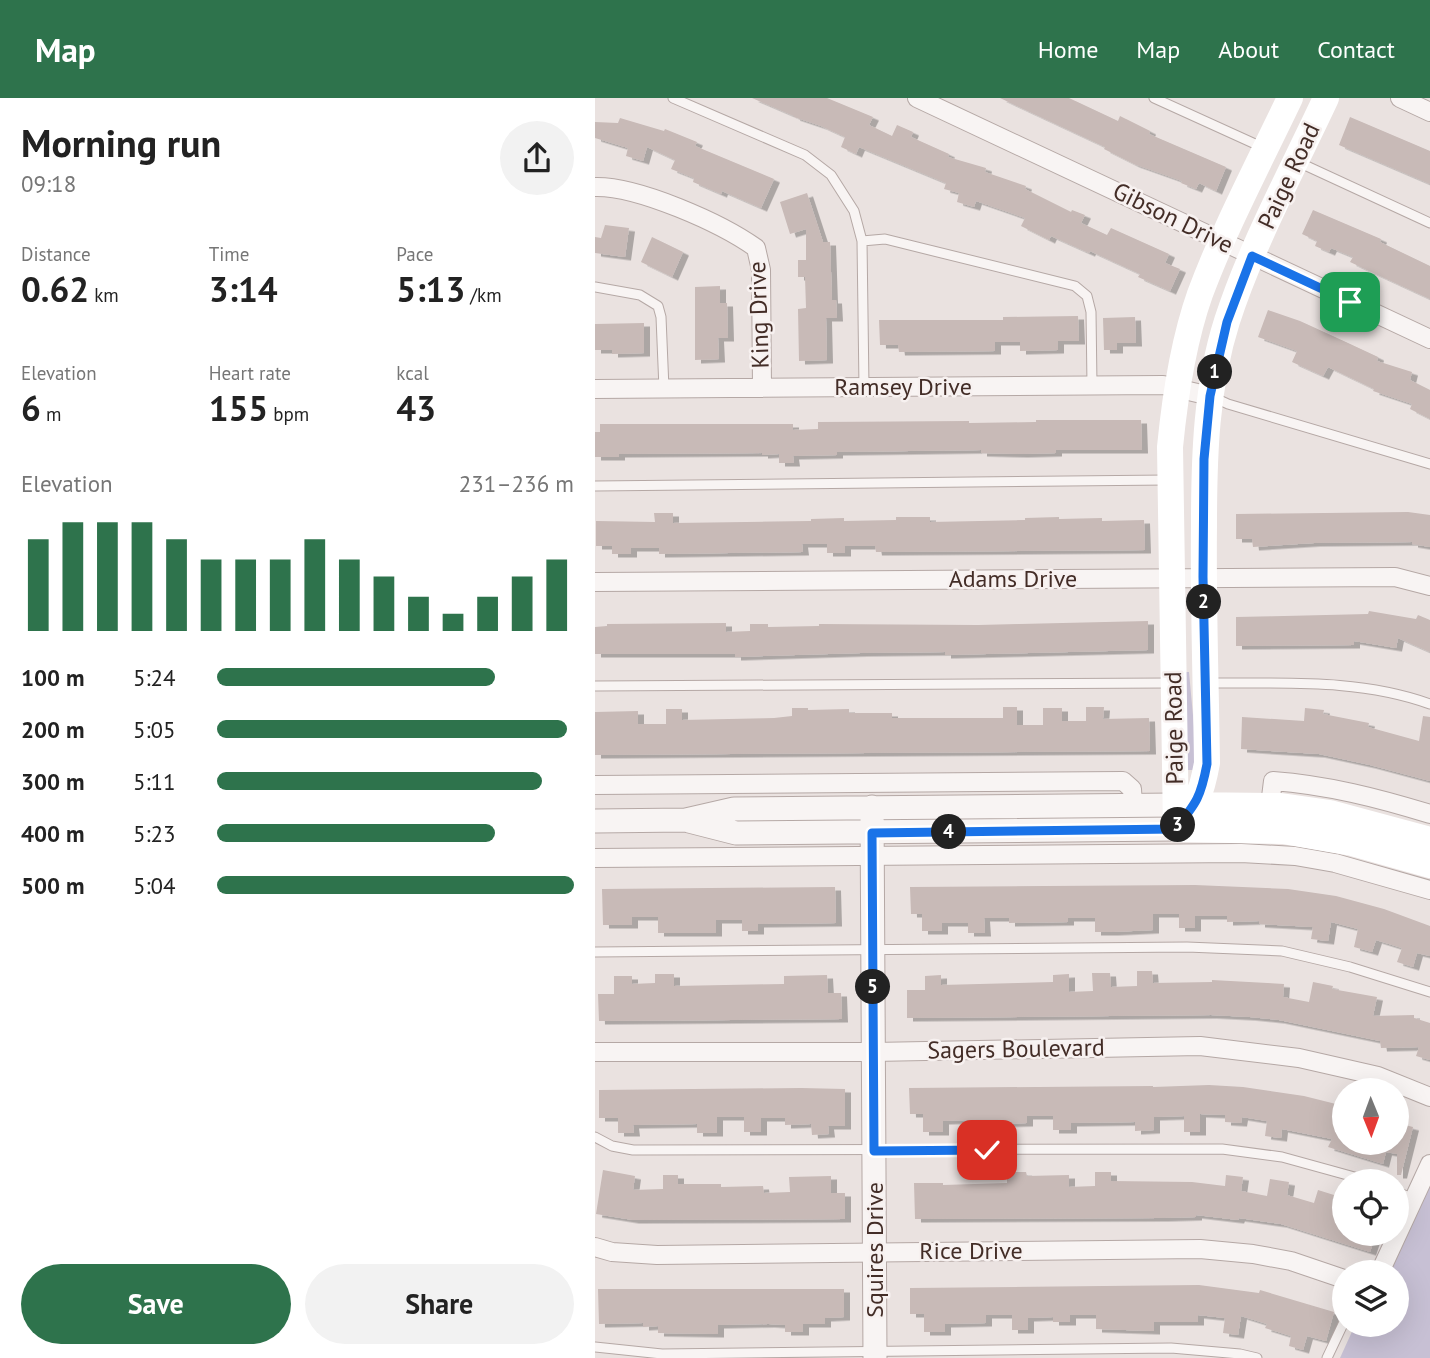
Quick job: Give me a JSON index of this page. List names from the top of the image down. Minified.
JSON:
{"streets":{"main road":["Paige Road"],"street":["Gibson Drive","King Drive","Ramsey Drive","Adams Drive","Sagers Boulevard","Squires Drive","Rice Drive"]},"crossings":[["Paige Road","Gibson Drive"],["Paige Road","Ramsey Drive"],["Paige Road","Adams Drive"],["King Drive","Ramsey Drive"],["Sagers Boulevard","Squires Drive"],["Squires Drive","Rice Drive"]],"north":"bottom","page":{"header":"Map","nav":["Home","Map","About","Contact"],"heading":["Morning run","09:18"],"stats":[["Distance","0.62 km"],["Time","3:14"],["Pace","5:13 /km"],["Elevation","6 m"],["Heart rate","155 bpm"],["kcal","43"]],"pins":["1","2","3","4","5"],"chart":["Elevation","231–236 m"],"list":[{"name":"100 m","note":"5:24"},{"name":"200 m","note":"5:05"},{"name":"300 m","note":"5:11"},{"name":"400 m","note":"5:23"},{"name":"500 m","note":"5:04"}],"buttons":["Save","Share"]}}
